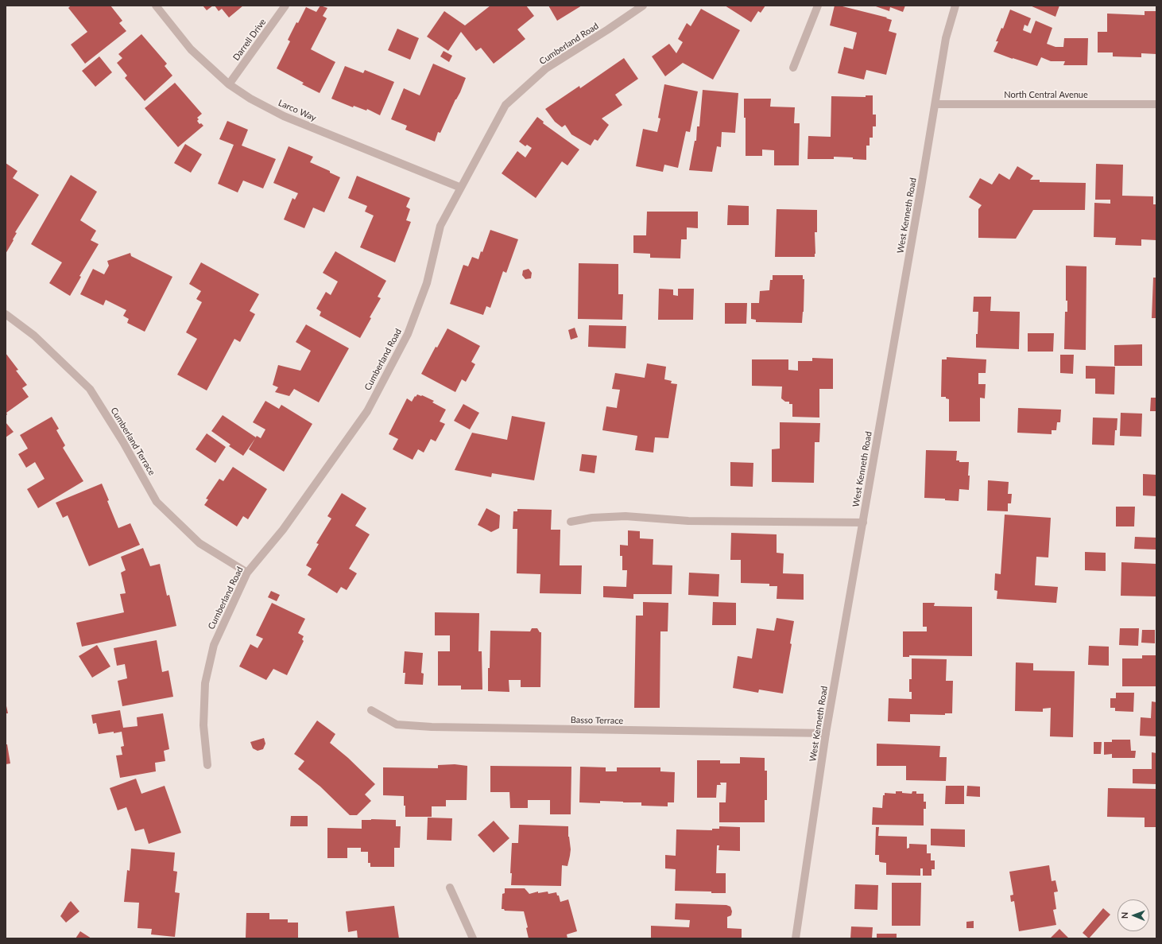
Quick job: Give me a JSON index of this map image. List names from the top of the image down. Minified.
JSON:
{"streets":{"street":["Darrell Drive","Cumberland Road","North Central Avenue","Larco Way","West Kenneth Road","Cumberland Terrace","Basso Terrace"]},"crossings":[["Darrell Drive","Larco Way"],["Cumberland Road","Larco Way"],["Cumberland Road","Cumberland Terrace"],["North Central Avenue","West Kenneth Road"],["West Kenneth Road","Basso Terrace"]],"north":"left"}
